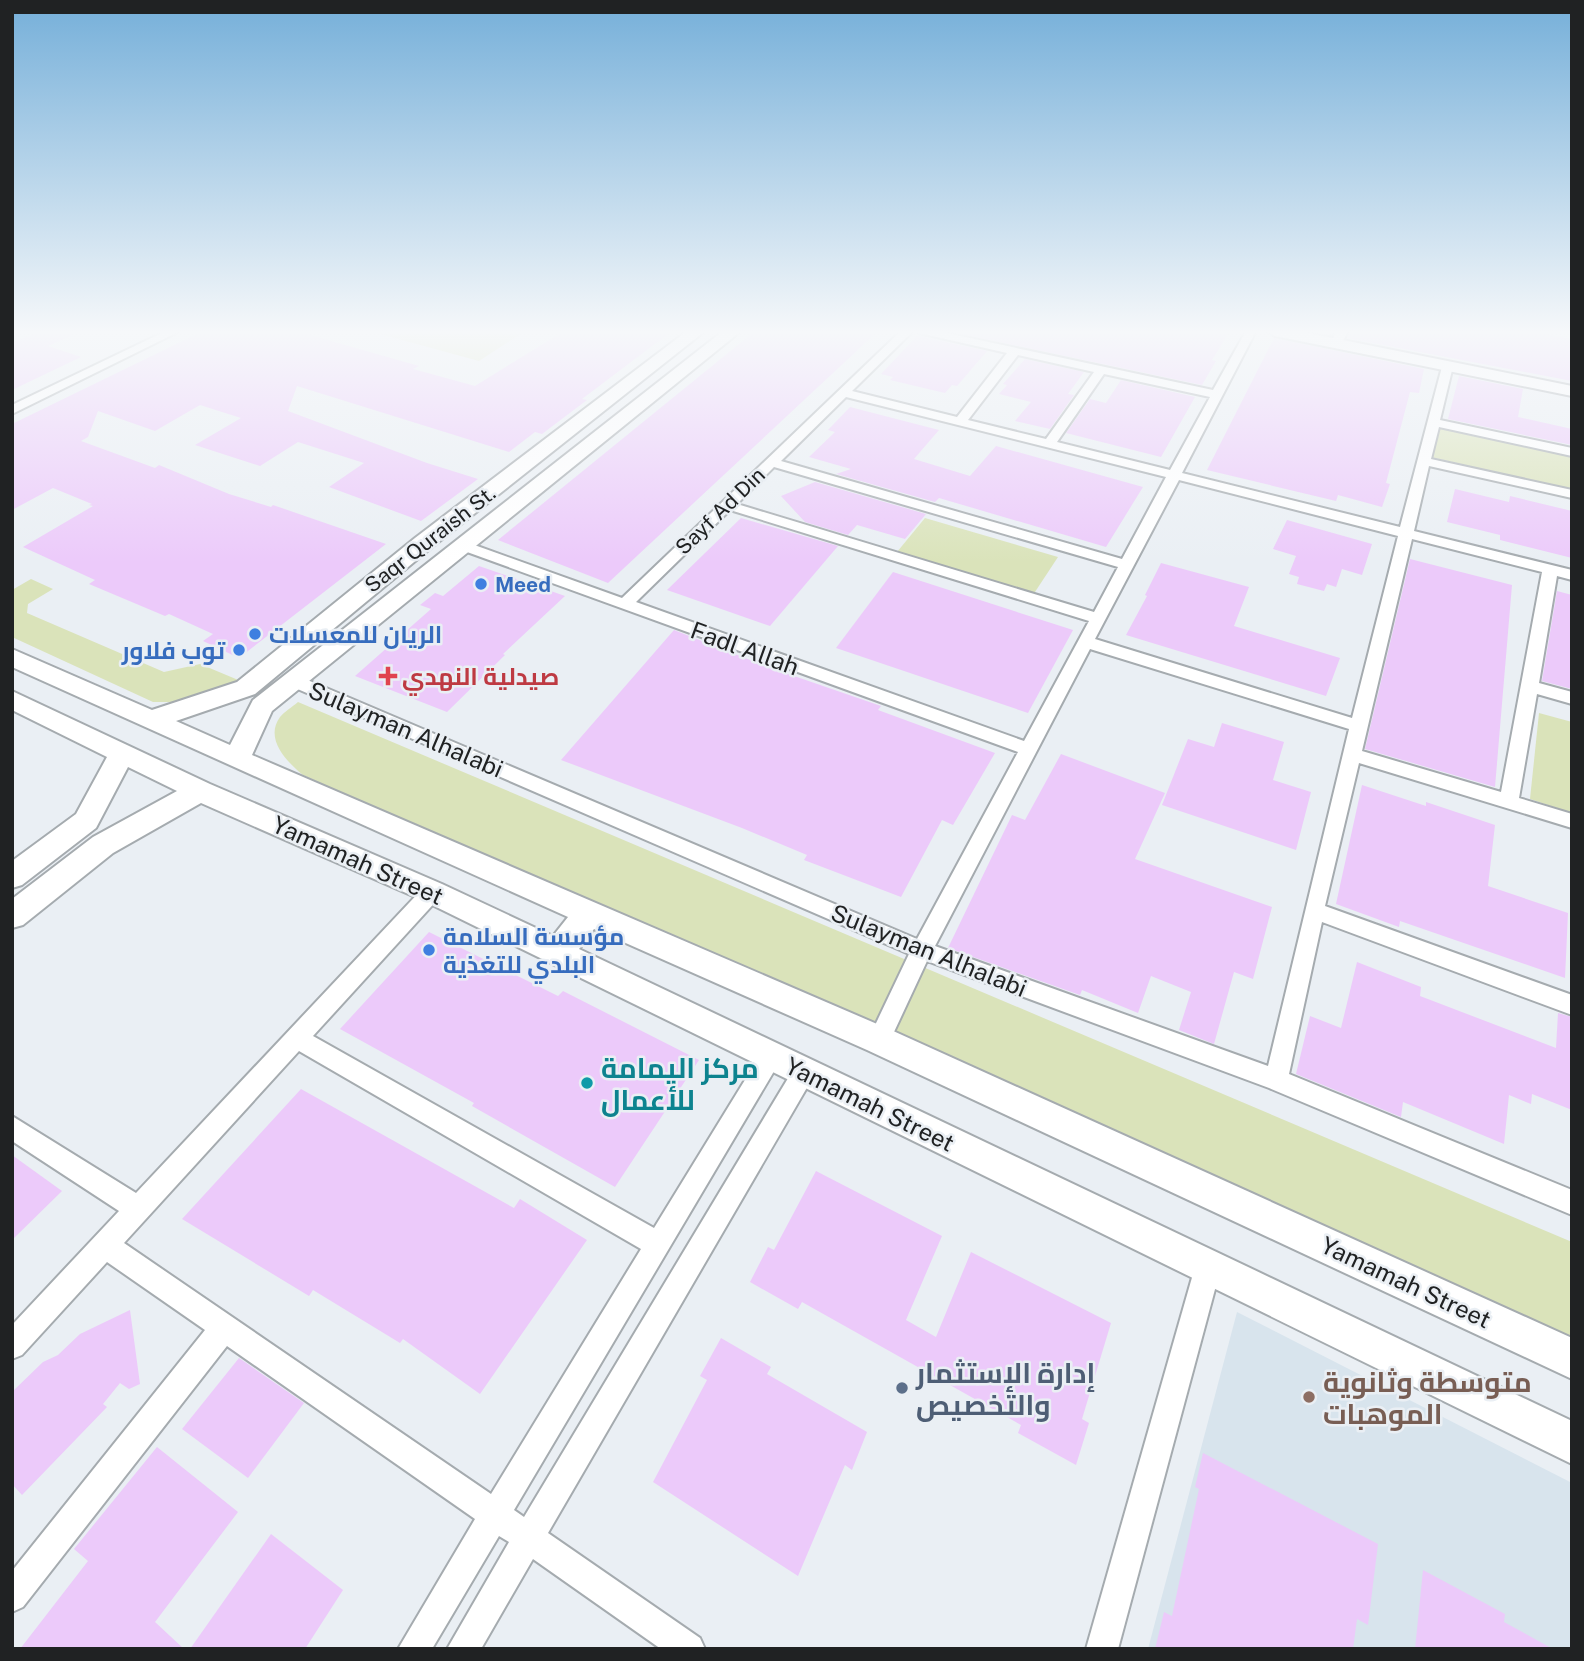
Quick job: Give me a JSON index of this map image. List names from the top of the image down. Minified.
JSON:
{"streets":{"main road":["Saqr Quraish St.","Yamamah Street"],"street":["Sayf Ad Din","Fadl Allah","Sulayman Alhalabi"]},"crossings":[["Sayf Ad Din","Fadl Allah"],["Saqr Quraish St.","Fadl Allah"],["Saqr Quraish St.","Sulayman Alhalabi"],["Saqr Quraish St.","Yamamah Street"]],"places":{"other":["Meed","الريان للمعسلات","توب فلاور","مؤسسة السلامة البلدي للتغذية","مركز اليمامة للأعمال","إدارة الإستثمار والتخصيص","متوسطة وثانوية الموهبات"],"health":["صيدلية النهدي"]}}
